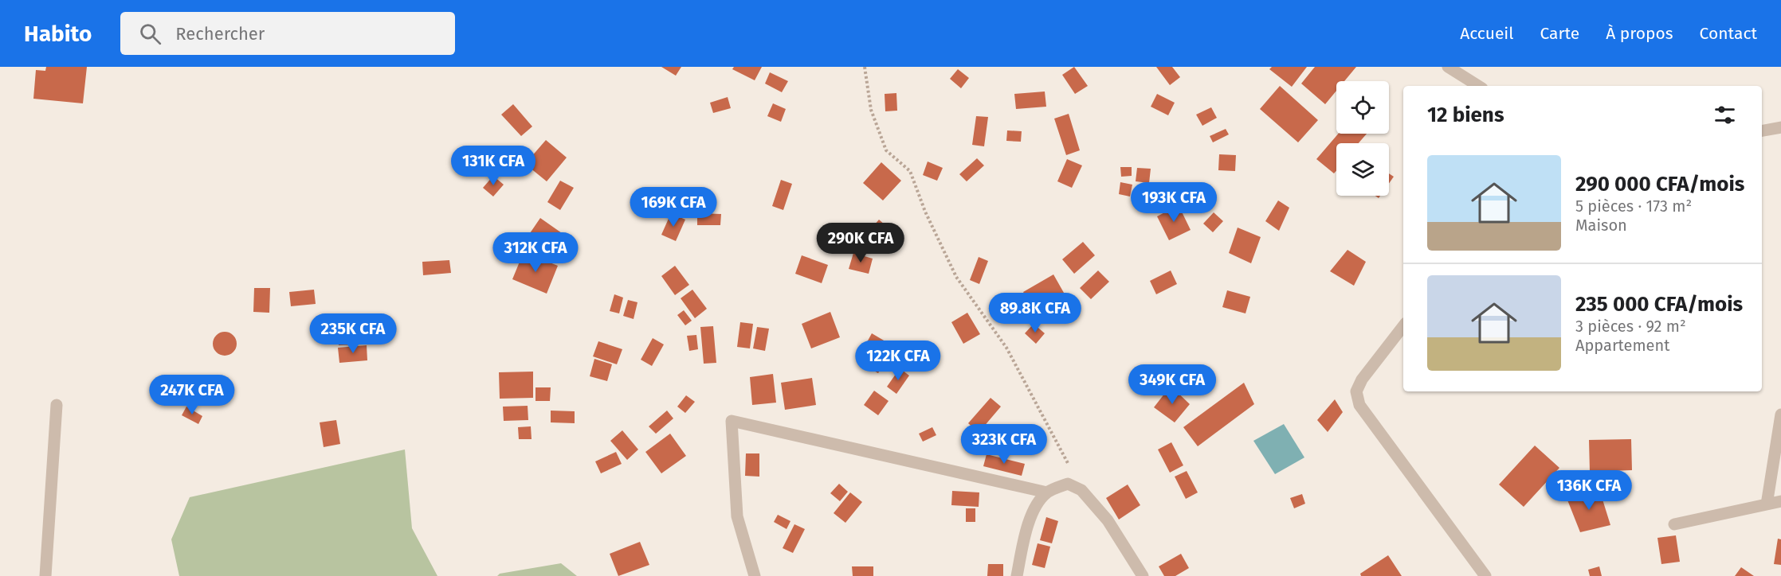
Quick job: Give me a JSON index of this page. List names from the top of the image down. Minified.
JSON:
{"page":{"header":"Habito","search":"Rechercher","nav":["Accueil","Carte","À propos","Contact"],"heading":"12 biens","list":[{"name":"290 000 CFA/mois","note":"5 pièces · 173 m² · Maison"},{"name":"235 000 CFA/mois","note":"3 pièces · 92 m² · Appartement"}],"price":["131K CFA","193K CFA","169K CFA","290K CFA","312K CFA","89.8K CFA","235K CFA","122K CFA","349K CFA","247K CFA","323K CFA","136K CFA"]}}
